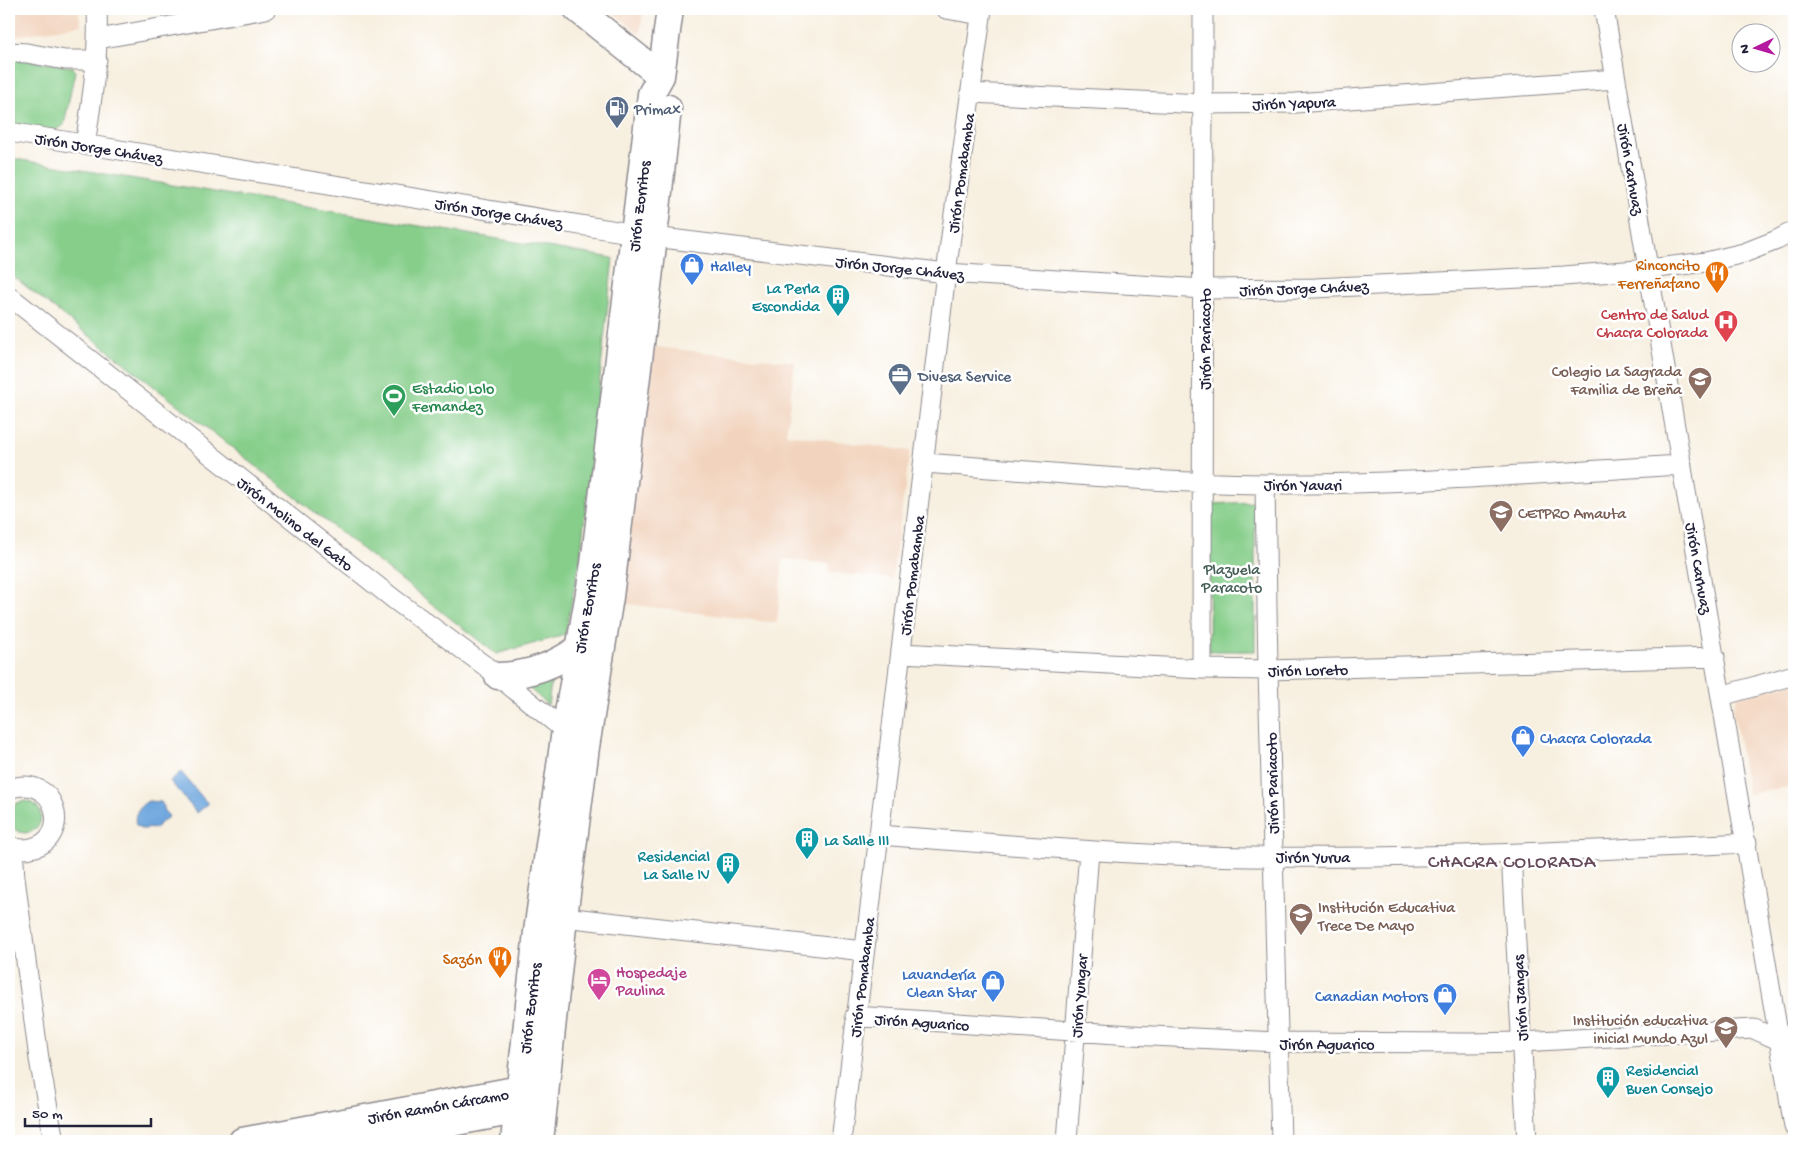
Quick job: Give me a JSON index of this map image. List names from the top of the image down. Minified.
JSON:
{"streets":{"main road":["Jirón Zorritos","Jirón Ramón Cárcamo"],"street":["Jirón Yapura","Jirón Jorge Chávez","Jirón Carhuaz","Jirón Pomabamba","Jirón Pariacoto","Jirón Yavari","Jirón Molino del Gato","Jirón Loreto","Jirón Yurua","Jirón Yungar","Jirón Jangas","Jirón Aguarico"]},"crossings":[["Jirón Yapura","Jirón Carhuaz"],["Jirón Yapura","Jirón Pomabamba"],["Jirón Yapura","Jirón Pariacoto"],["Jirón Jorge Chávez","Jirón Carhuaz"],["Jirón Jorge Chávez","Jirón Pomabamba"],["Jirón Jorge Chávez","Jirón Zorritos"],["Jirón Jorge Chávez","Jirón Pariacoto"],["Jirón Carhuaz","Jirón Yavari"],["Jirón Carhuaz","Jirón Loreto"],["Jirón Carhuaz","Jirón Yurua"],["Jirón Carhuaz","Jirón Aguarico"],["Jirón Pomabamba","Jirón Yavari"],["Jirón Pomabamba","Jirón Loreto"],["Jirón Pomabamba","Jirón Yurua"],["Jirón Pomabamba","Jirón Aguarico"],["Jirón Zorritos","Jirón Molino del Gato"],["Jirón Zorritos","Jirón Ramón Cárcamo"],["Jirón Pariacoto","Jirón Yavari"],["Jirón Pariacoto","Jirón Loreto"],["Jirón Pariacoto","Jirón Yurua"],["Jirón Pariacoto","Jirón Aguarico"],["Jirón Yurua","Jirón Yungar"],["Jirón Yurua","Jirón Jangas"],["Jirón Yungar","Jirón Aguarico"],["Jirón Jangas","Jirón Aguarico"]],"districts":["CHACRA COLORADA"],"parks":["Plazuela Paracoto"],"places":{"fuel station":["Primax"],"shop":["Halley","Chacra Colorada","Lavandería Clean Star","Canadian Motors"],"restaurant":["Rinconcito Ferreñafano","Sazón"],"building":["La Perla Escondida","La Salle III","Residencial La Salle IV","Residencial Buen Consejo"],"hospital":["Centro de Salud Chacra Colorada"],"office":["Divesa Service"],"school or university":["Colegio La Sagrada Familia de Breña","CETPRO Amauta","Institución Educativa Trece De Mayo","Institución educativa inicial Mundo Azul"],"sports":["Estadio Lolo Fernandez"],"hotel":["Hospedaje Paulina"]},"scale_bar":"50 m","north":"left"}
